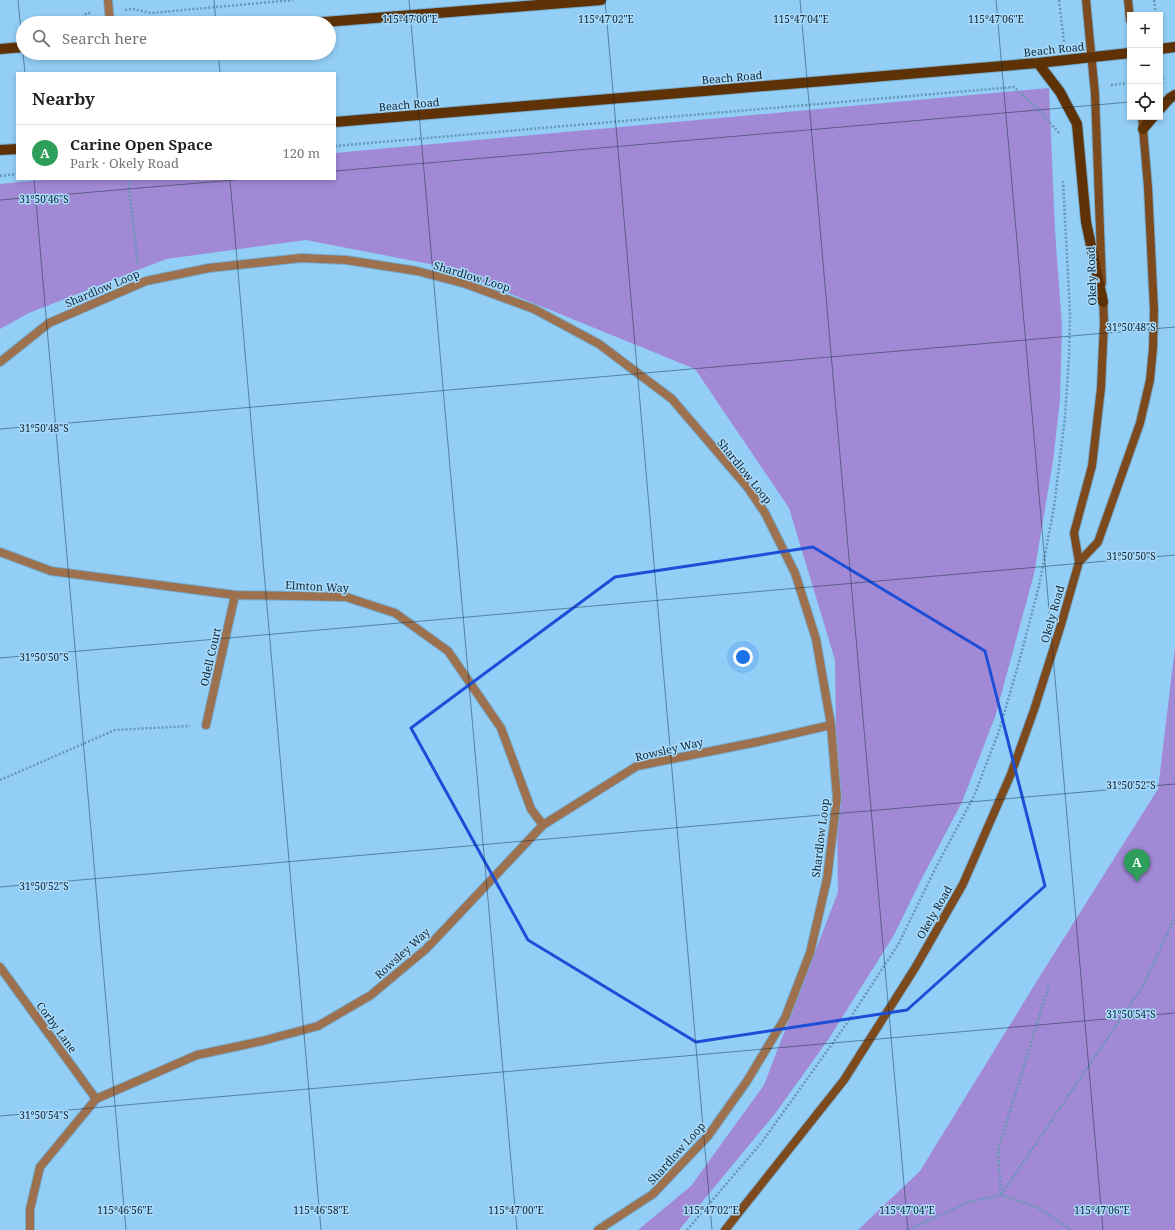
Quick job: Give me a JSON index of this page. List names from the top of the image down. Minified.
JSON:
{"streets":{"main road":["Beach Road","Okely Road"],"street":["Shardlow Loop","Elmton Way","Odell Court","Rowsley Way","Corby Lane"]},"crossings":[["Beach Road","Okely Road"],["Shardlow Loop","Rowsley Way"],["Elmton Way","Odell Court"],["Elmton Way","Rowsley Way"],["Rowsley Way","Corby Lane"]],"page":{"map_buttons":["+","−"],"search":"Search here","heading":"Nearby","list":[{"mark":"A","name":"Carine Open Space","note":"Park · Okely Road","value":"120 m"}],"pins":"A"},"coordinates":["115°47'00\"E","115°47'02\"E","115°47'04\"E","115°47'06\"E","31°50'46\"S","31°50'48\"S","31°50'50\"S","31°50'52\"S","31°50'54\"S","115°46'56\"E","115°46'58\"E"]}
